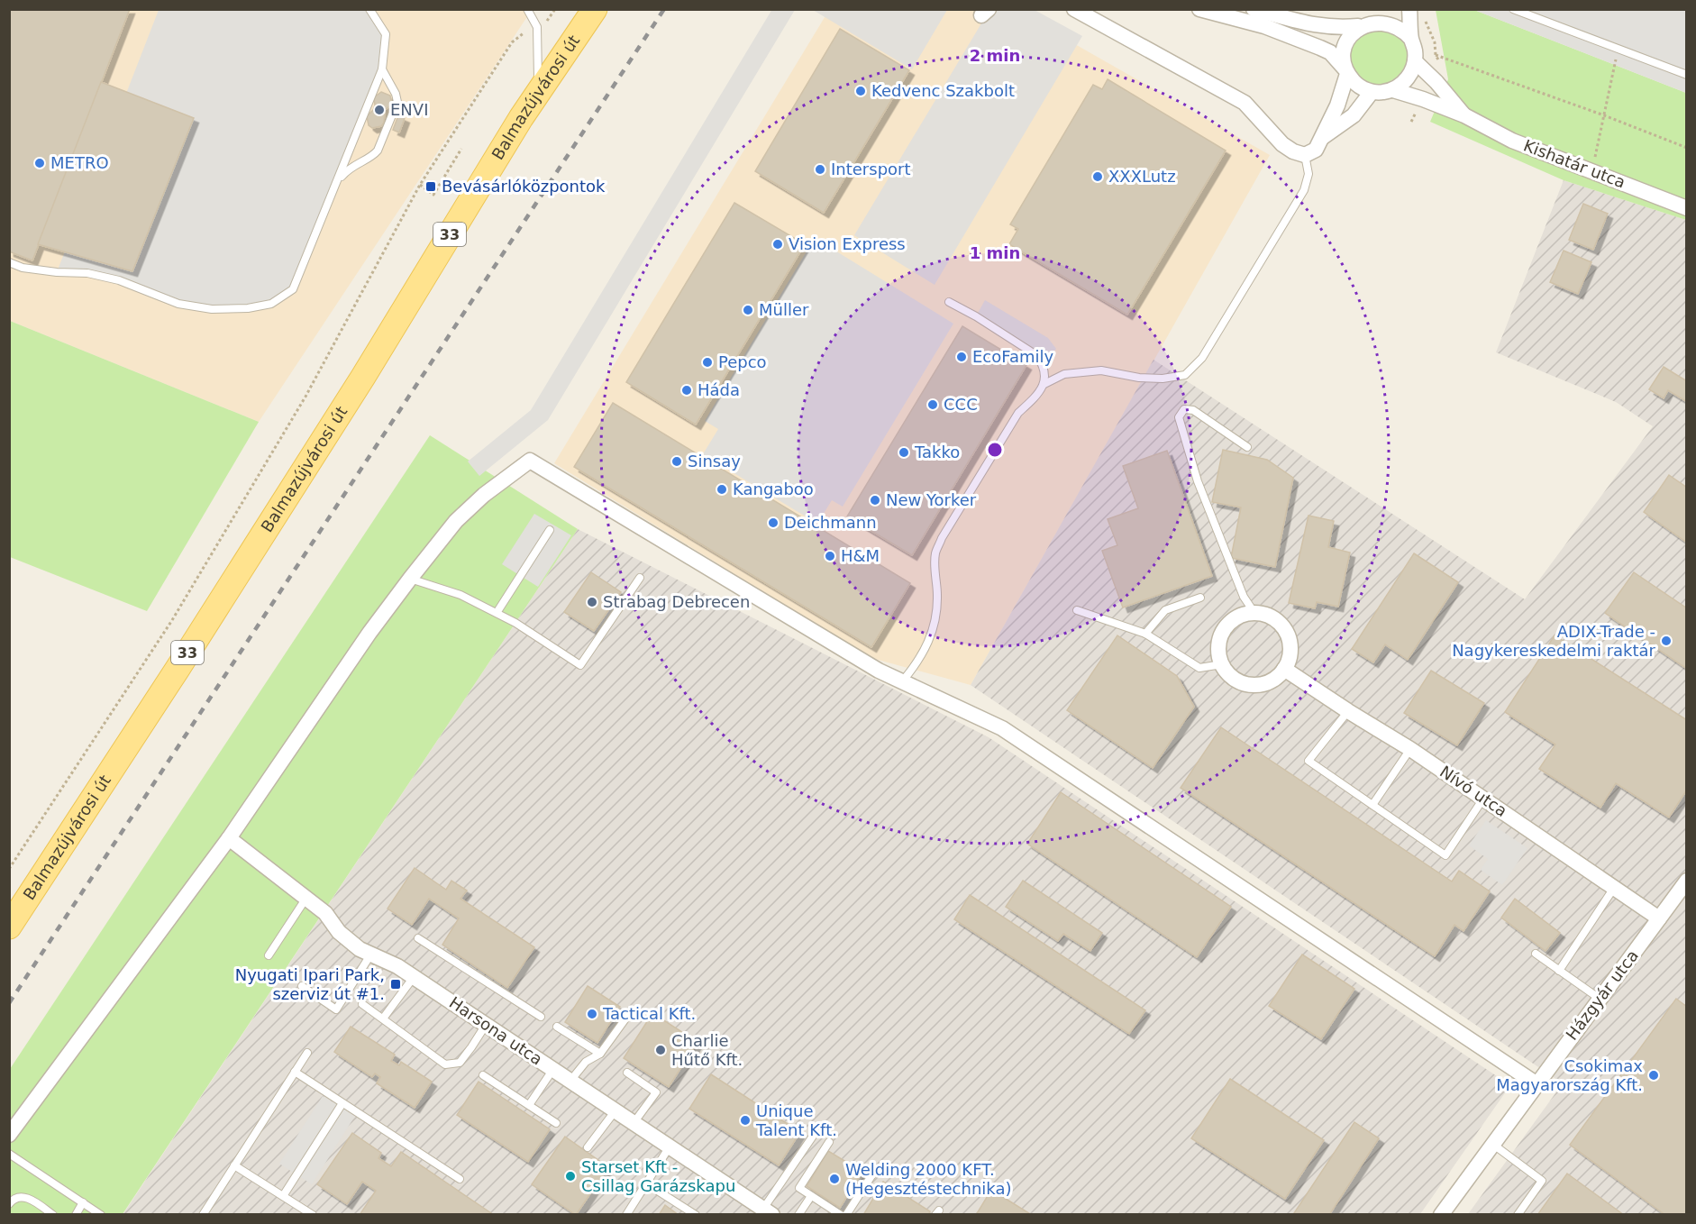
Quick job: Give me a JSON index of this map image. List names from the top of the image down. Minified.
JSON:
{"streets":{"main road":["Balmazújvárosi út","33"],"street":["Kishatár utca","Nívó utca","Házgyár utca","Harsona utca"]},"crossings":[["Nívó utca","Házgyár utca"]],"places":{"other":["Kedvenc Szakbolt","ENVI","METRO","Intersport","XXXLutz","Vision Express","Müller","EcoFamily","Pepco","Háda","CCC","Takko","Sinsay","Kangaboo","New Yorker","Deichmann","H&M","Strabag Debrecen","ADIX-Trade - Nagykereskedelmi raktár","Tactical Kft.","Charlie Hűtő Kft.","Csokimax Magyarország Kft.","Unique Talent Kft.","Starset Kft - Csillag Garázskapu","Welding 2000 KFT. (Hegesztéstechnika)"],"transit":["Bevásárlóközpontok","Nyugati Ipari Park, szerviz út #1."]},"rings":["2 min","1 min"]}
